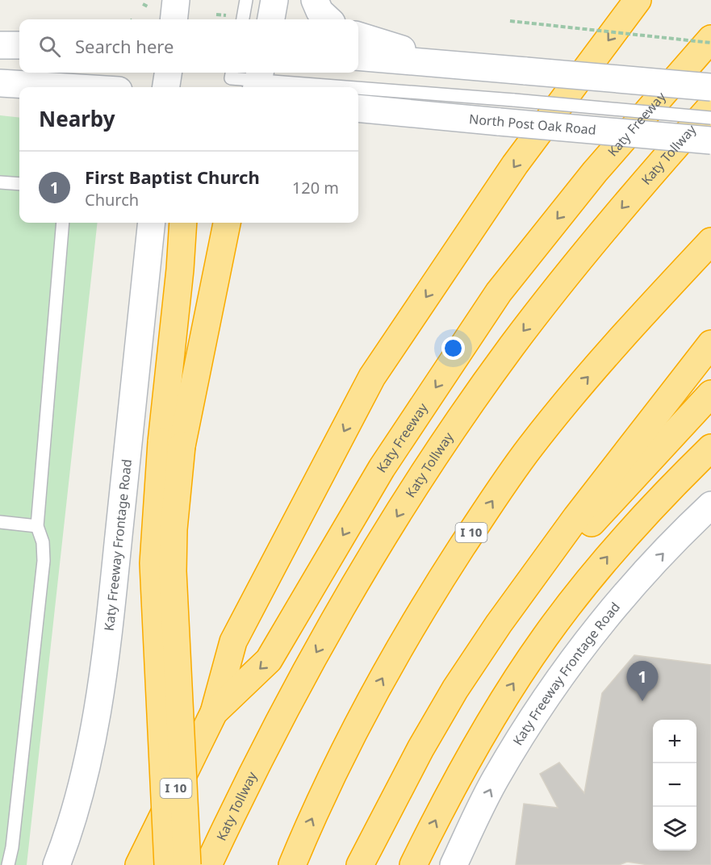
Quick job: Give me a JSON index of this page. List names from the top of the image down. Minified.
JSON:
{"streets":{"highway":["Katy Freeway","Katy Tollway","I 10"],"main road":["North Post Oak Road","Katy Freeway Frontage Road"]},"one_way":["Katy Freeway Frontage Road"],"page":{"search":"Search here","heading":"Nearby","list":[{"mark":"1","name":"First Baptist Church","note":"Church","value":"120 m"}],"pins":"1","map_buttons":["+","−"]}}
